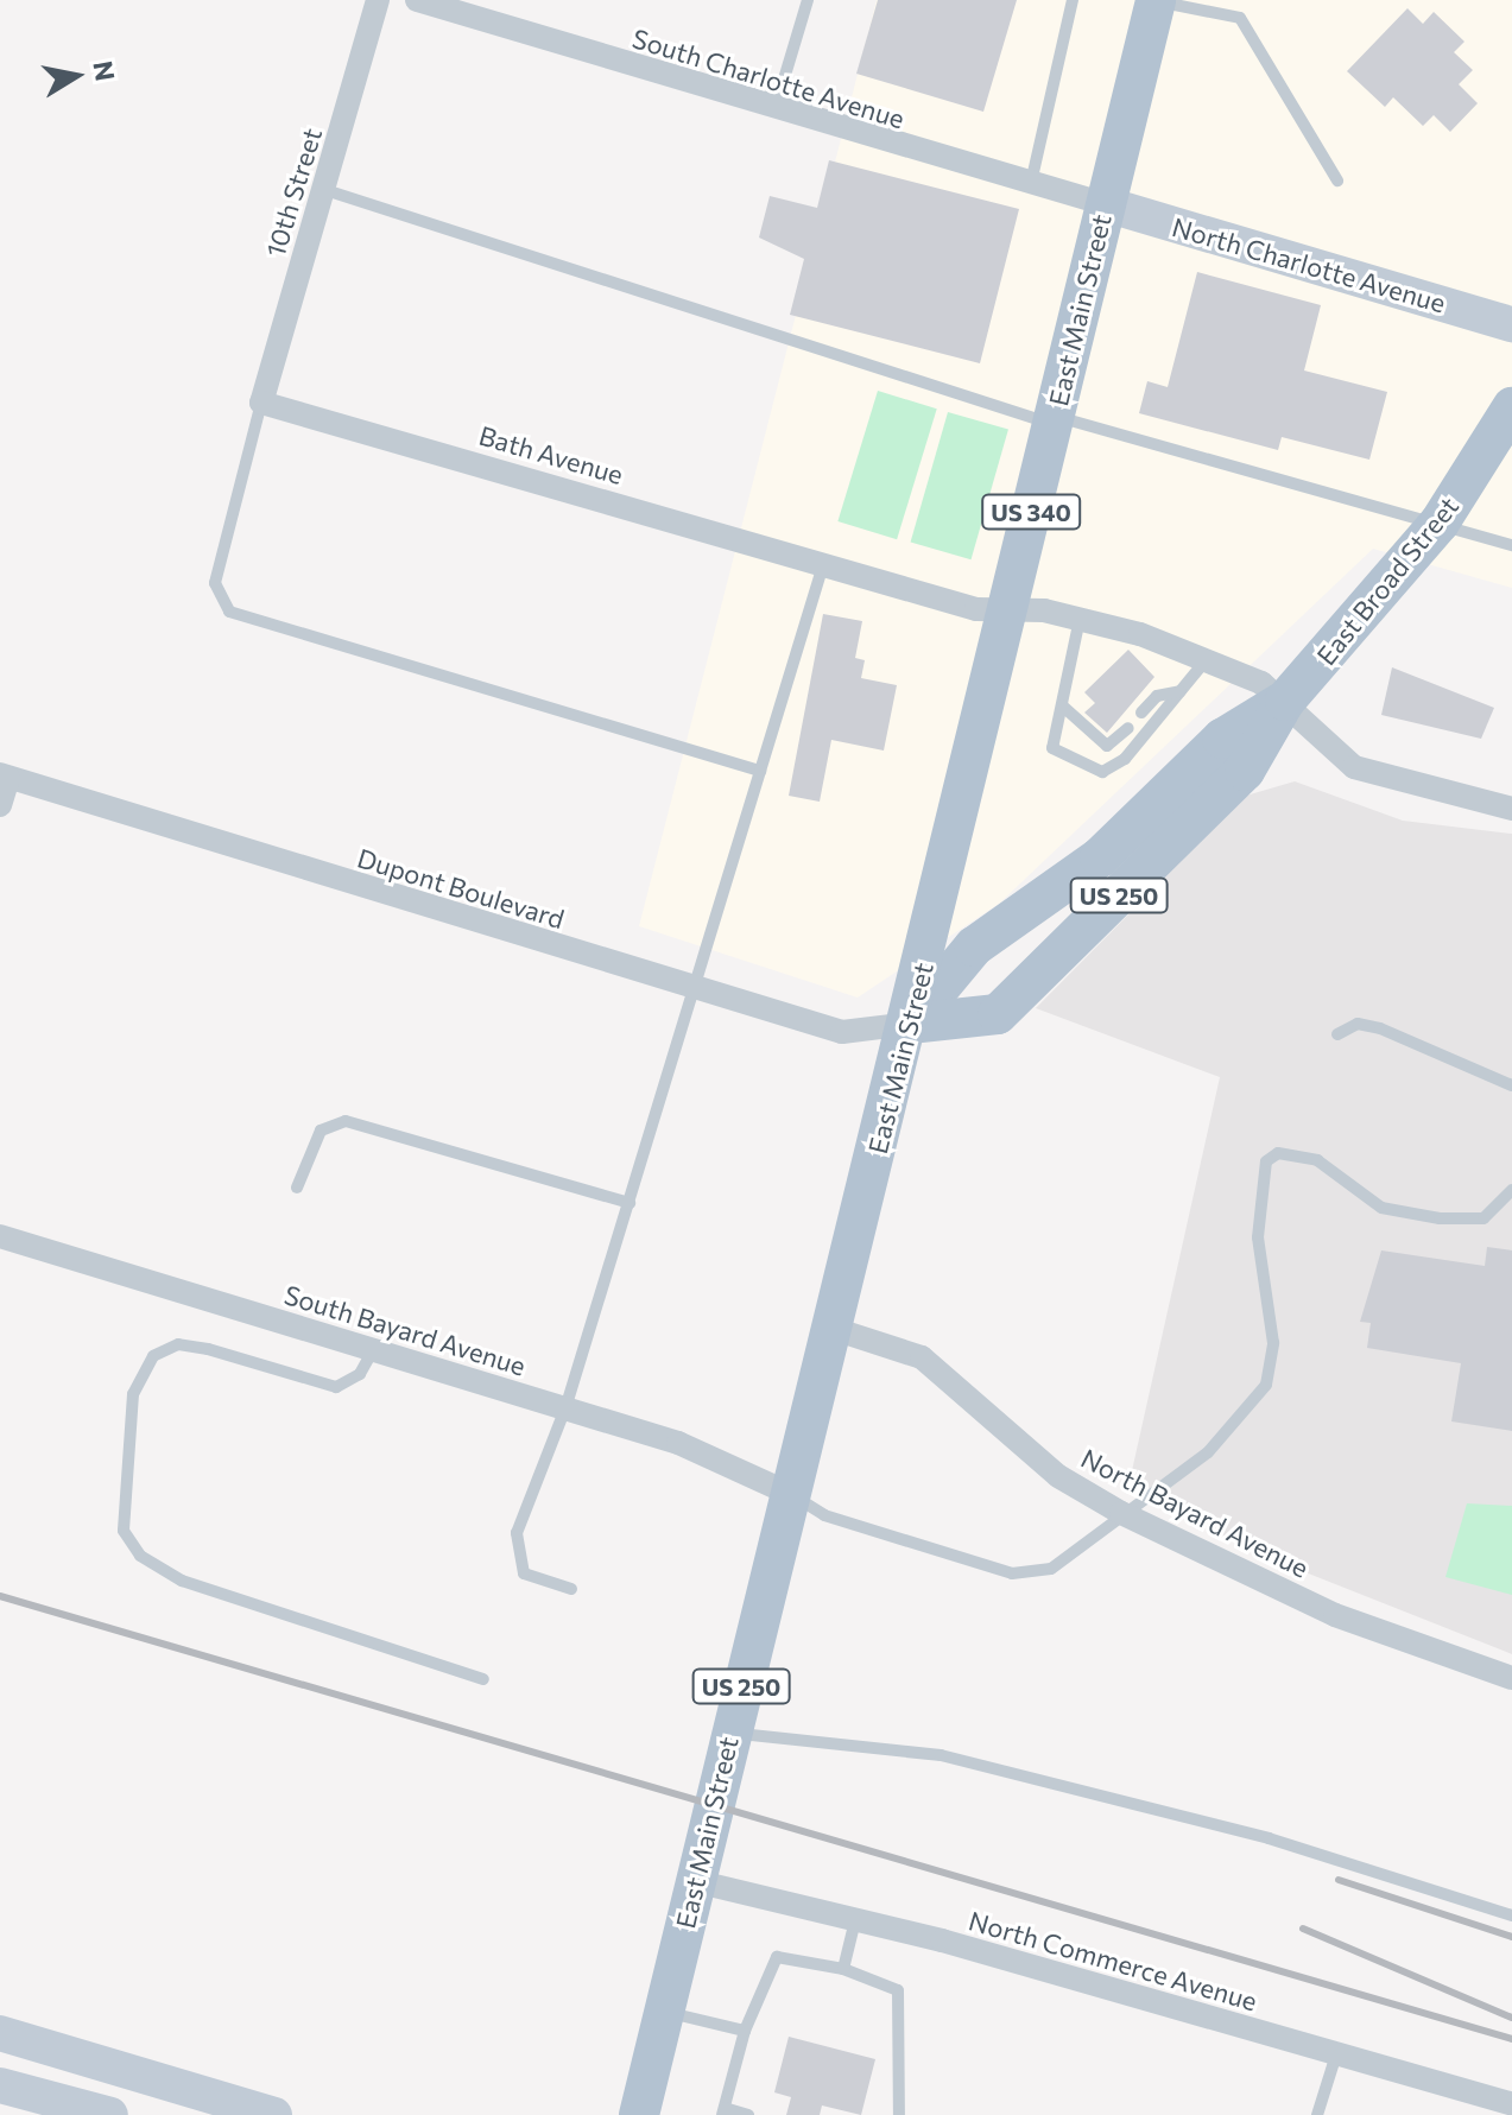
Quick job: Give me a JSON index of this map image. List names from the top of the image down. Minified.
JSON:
{"streets":{"main road":["East Main Street","US 340","East Broad Street","US 250"],"street":["South Charlotte Avenue","10th Street","North Charlotte Avenue","Bath Avenue","Dupont Boulevard","South Bayard Avenue","North Bayard Avenue","North Commerce Avenue"]},"crossings":[["South Charlotte Avenue","North Charlotte Avenue"],["South Charlotte Avenue","East Main Street"],["10th Street","Bath Avenue"],["North Charlotte Avenue","East Main Street"],["East Main Street","Bath Avenue"],["East Main Street","East Broad Street"],["East Main Street","Dupont Boulevard"],["East Main Street","South Bayard Avenue"],["East Main Street","North Bayard Avenue"],["East Main Street","North Commerce Avenue"],["Bath Avenue","East Broad Street"],["East Broad Street","Dupont Boulevard"]],"north":"right"}
